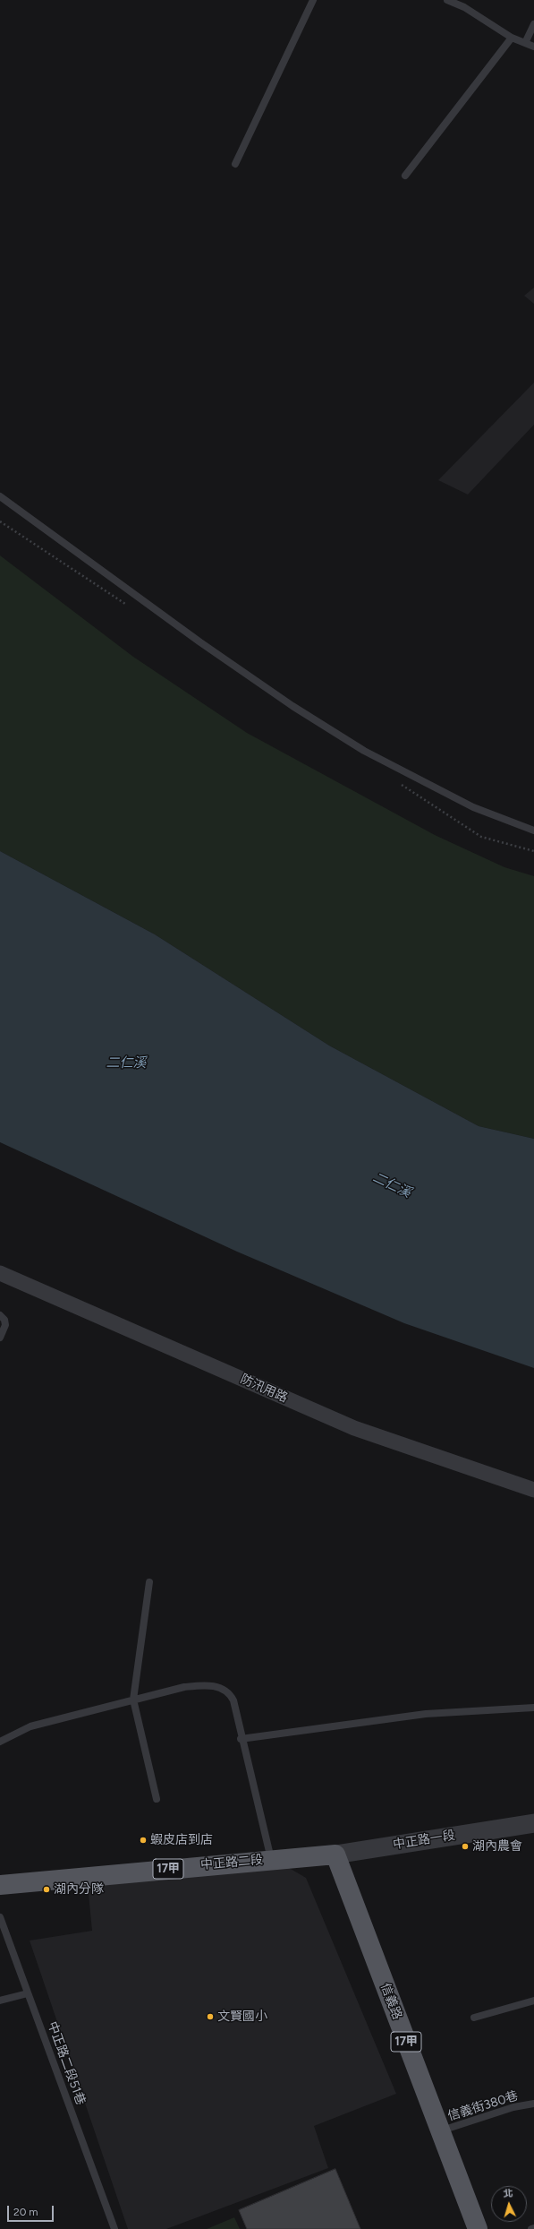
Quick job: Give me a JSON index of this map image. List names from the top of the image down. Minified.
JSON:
{"streets":{"main road":["中正路二段","17甲","信義路"],"street":["防汛用路","中正路一段"],"lane":["中正路二段51巷","信義街380巷"]},"crossings":[["中正路一段","中正路二段"],["中正路一段","信義路"],["中正路二段","信義路"],["信義路","信義街380巷"]],"water":["二仁溪"],"places":["蝦皮店到店","湖內農會","湖內分隊","文賢國小"],"scale_bar":"20 m","north":"top"}
